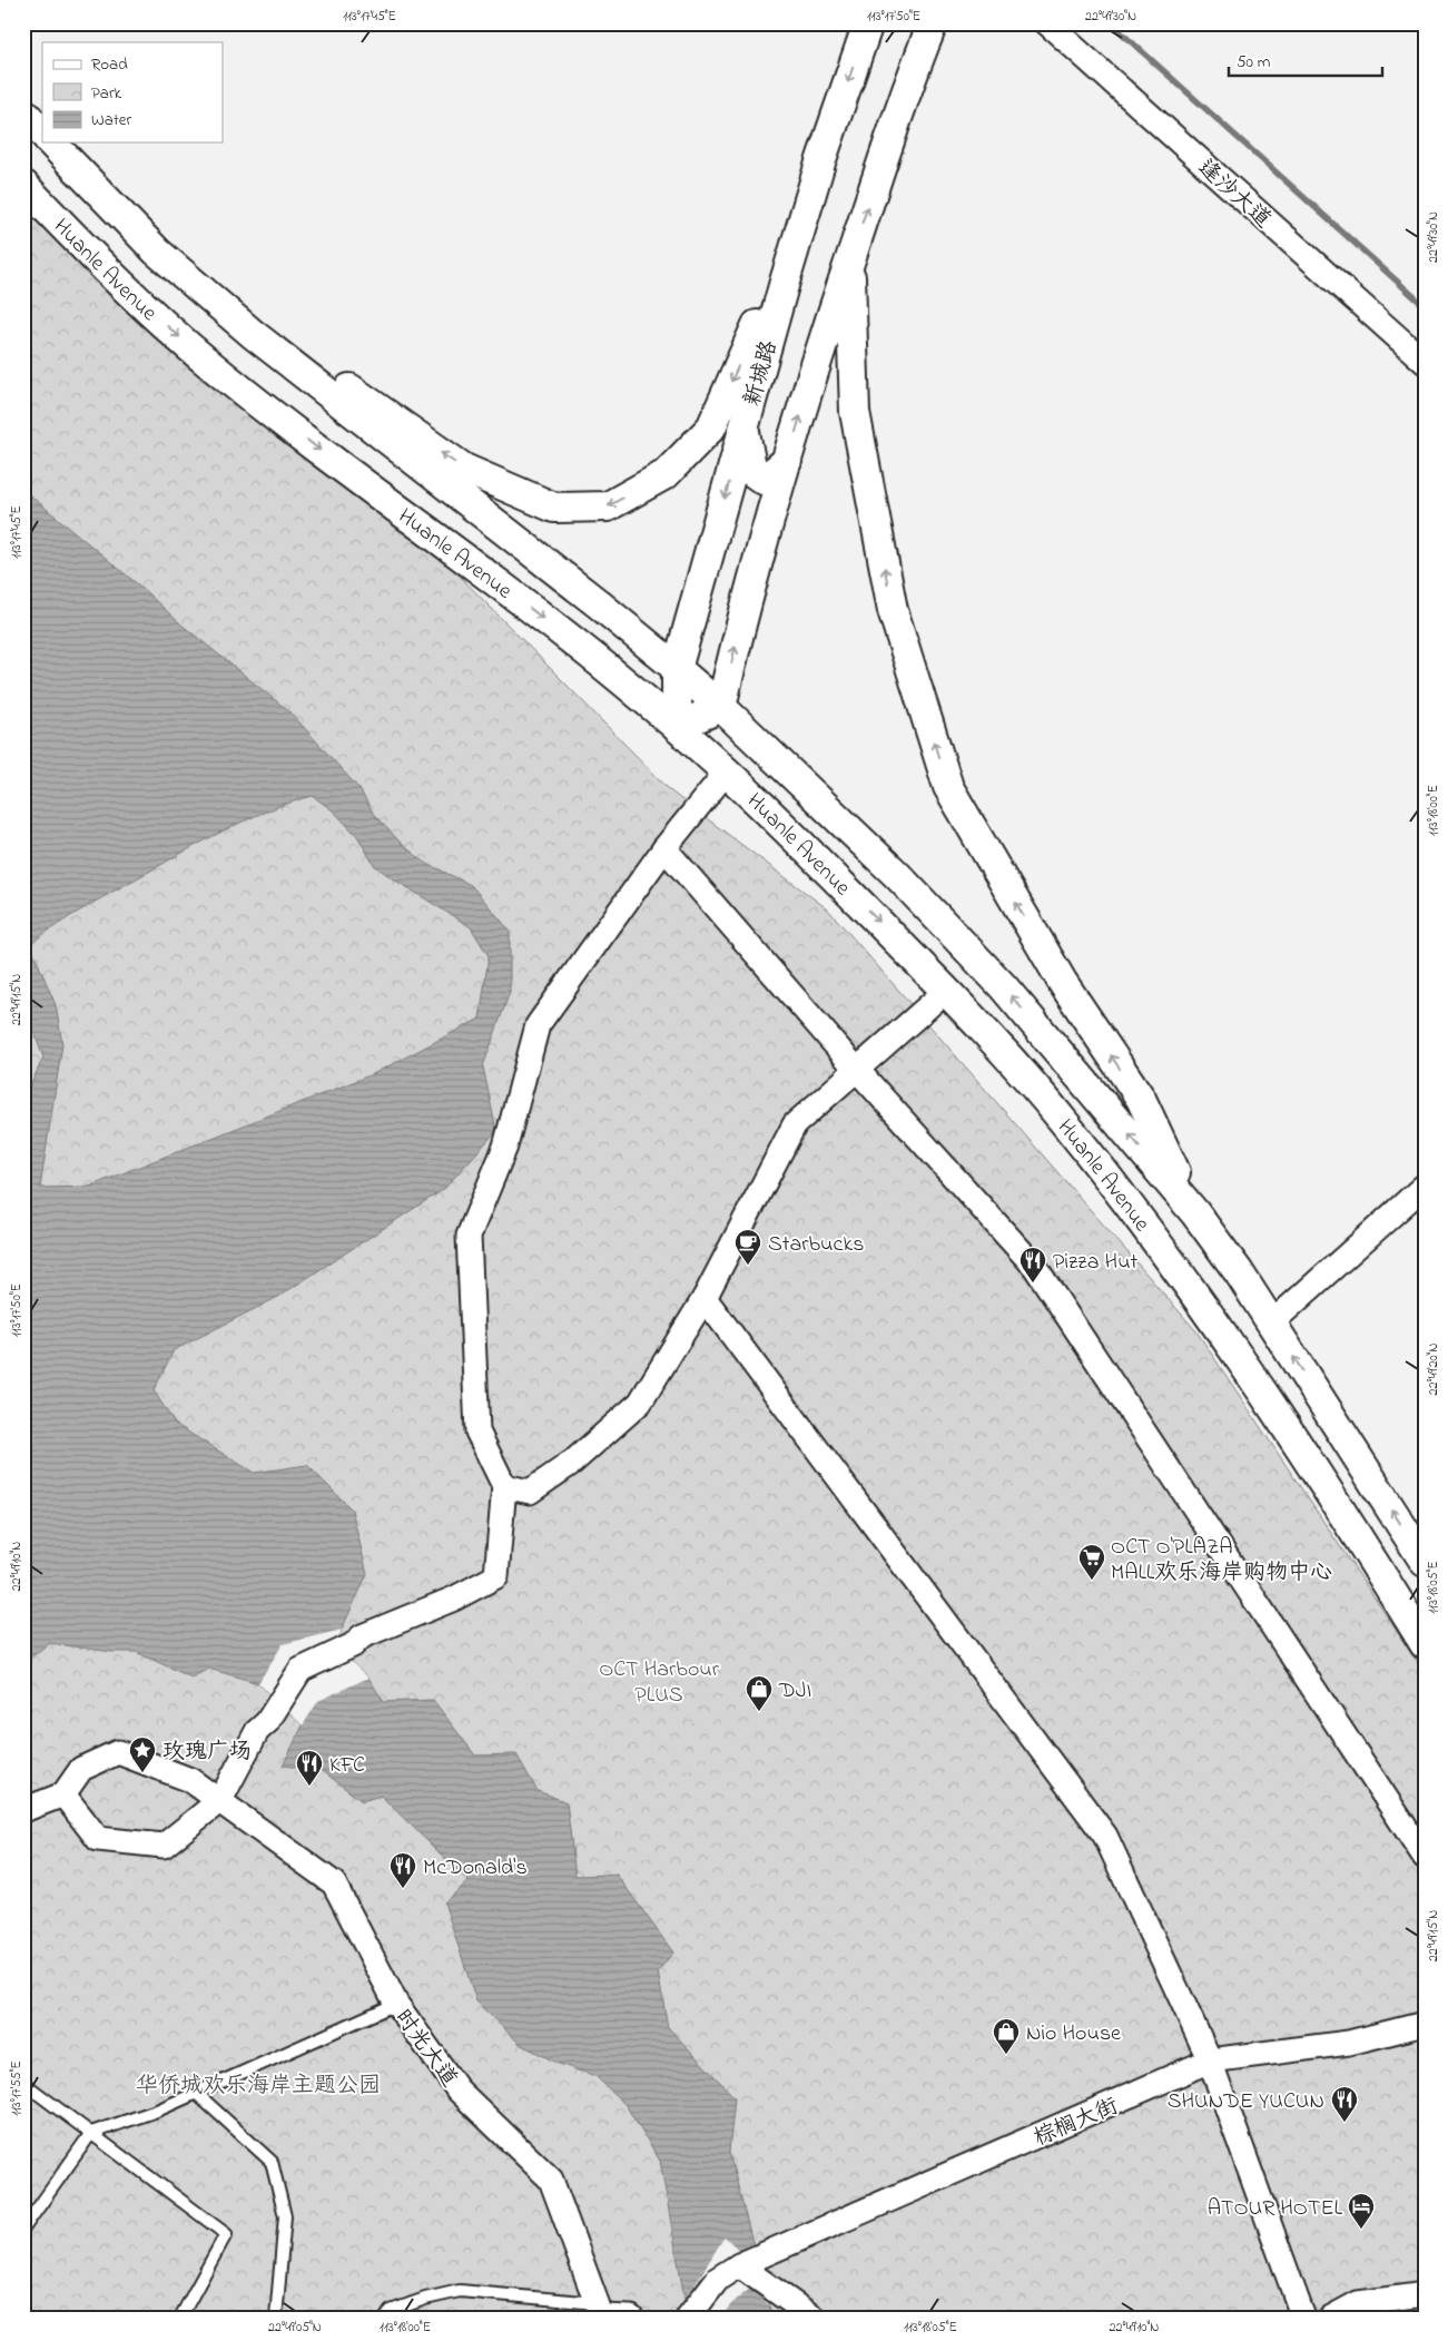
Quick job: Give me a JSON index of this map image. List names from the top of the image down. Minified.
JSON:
{"streets":{"street":["逢沙大道","Huanle Avenue","新城路","时光大道","棕榈大街"]},"crossings":[["Huanle Avenue","新城路"]],"parks":["OCT Harbour PLUS","华侨城欢乐海岸主题公园"],"places":{"cafe":["Starbucks"],"restaurant":["Pizza Hut","KFC","McDonald's","SHUNDE YUCUN"],"supermarket":["OCT O'PLAZA MALL欢乐海岸购物中心"],"shop":["DJI","Nio House"],"place":["玫瑰广场"],"hotel":["ATOUR HOTEL"]},"legend":["Road","Park","Water"],"scale_bar":"50 m","coordinates":["113°17'45\"E","113°17'50\"E","22°49'30\"N","113°18'00\"E","22°49'15\"N","22°49'20\"N","22°49'10\"N","113°18'05\"E","113°17'55\"E","22°49'05\"N"]}
